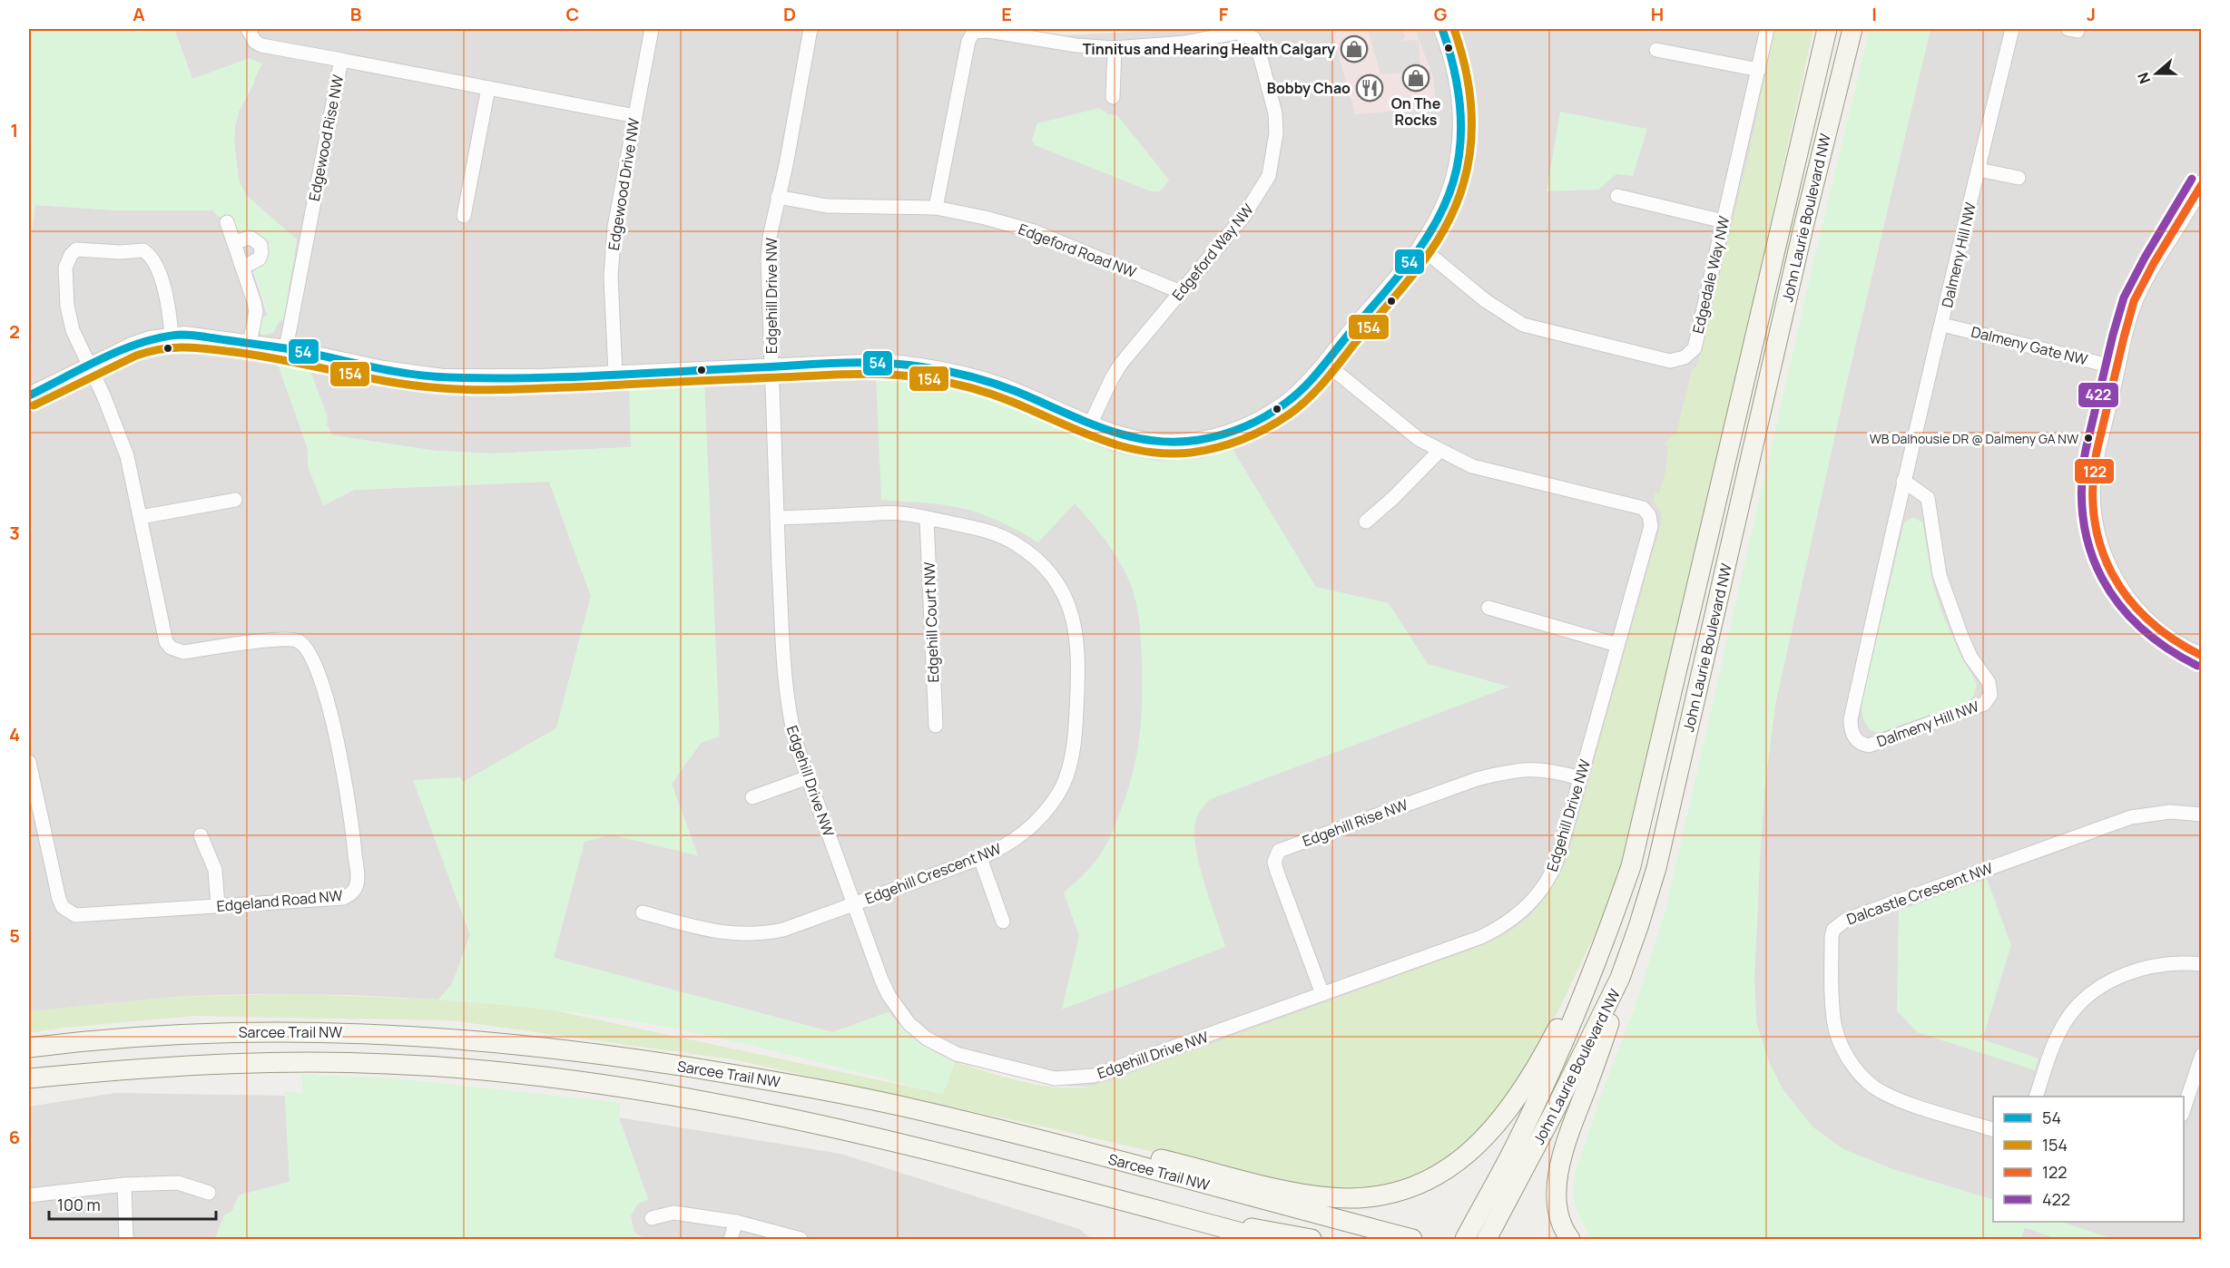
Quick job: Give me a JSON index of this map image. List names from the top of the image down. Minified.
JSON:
{"streets":{"main road":["John Laurie Boulevard NW","Sarcee Trail NW"],"street":["Edgewood Rise NW","Edgewood Drive NW","Edgeford Road NW","Edgeford Way NW","Dalmeny Hill NW","Edgedale Way NW","Edgehill Drive NW","Dalmeny Gate NW","Edgehill Court NW","Edgehill Rise NW","Edgehill Crescent NW","Dalcastle Crescent NW","Edgeland Road NW"]},"crossings":[["Edgewood Rise NW","Edgewood Drive NW"],["Edgeford Road NW","Edgeford Way NW"],["Edgeford Road NW","Edgehill Drive NW"],["Dalmeny Hill NW","Dalmeny Gate NW"],["Edgehill Drive NW","Edgehill Rise NW"],["Edgehill Drive NW","Edgehill Crescent NW"],["Edgehill Court NW","Edgehill Crescent NW"]],"places":{"shop":["Tinnitus and Hearing Health Calgary","On The Rocks"],"restaurant":["Bobby Chao"],"other":["WB Dalhousie DR @ Dalmeny GA NW"]},"lines":["transit line 54","transit line 154","transit line 422","transit line 122"],"legend":["54","154","122","422"],"scale_bar":"100 m","north":"left","grid":{"columns":["A","B","C","D","E","F","G","H","I","J"],"rows":["1","2","3","4","5","6"]}}
